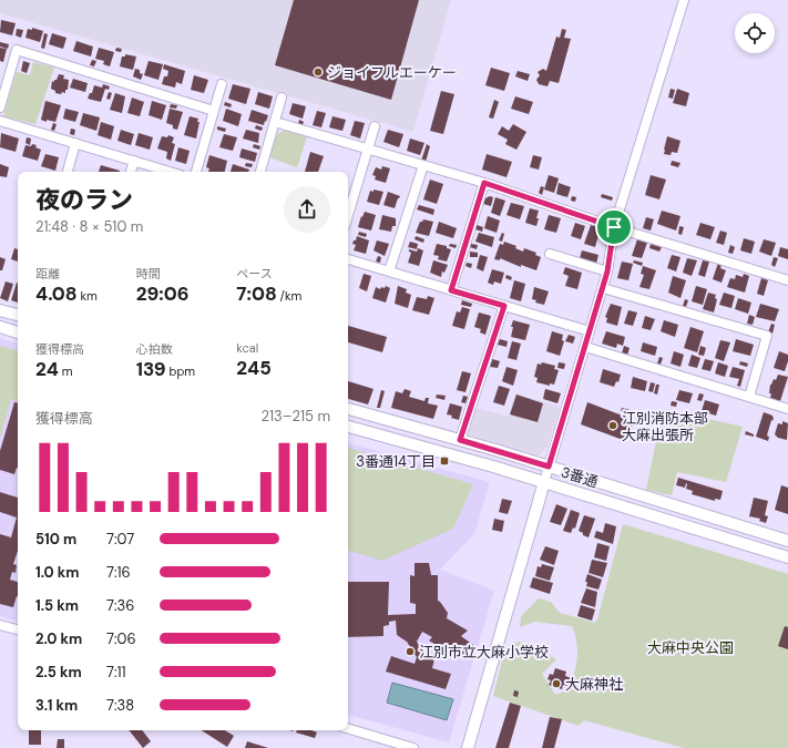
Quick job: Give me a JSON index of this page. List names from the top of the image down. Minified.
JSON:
{"streets":{"street":["3番通"]},"parks":["大麻中央公園"],"places":{"other":["ジョイフルエーケー","江別消防本部 大麻出張所","江別市立大麻小学校","大麻神社"],"transit":["3番通14丁目"]},"page":{"heading":["夜のラン","21:48 · 8 × 510 m"],"stats":[["距離","4.08 km"],["時間","29:06"],["ペース","7:08 /km"],["獲得標高","24 m"],["心拍数","139 bpm"],["kcal","245"]],"chart":["獲得標高","213–215 m"],"list":[{"name":"510 m","note":"7:07"},{"name":"1.0 km","note":"7:16"},{"name":"1.5 km","note":"7:36"},{"name":"2.0 km","note":"7:06"},{"name":"2.5 km","note":"7:11"},{"name":"3.1 km","note":"7:38"}]}}
